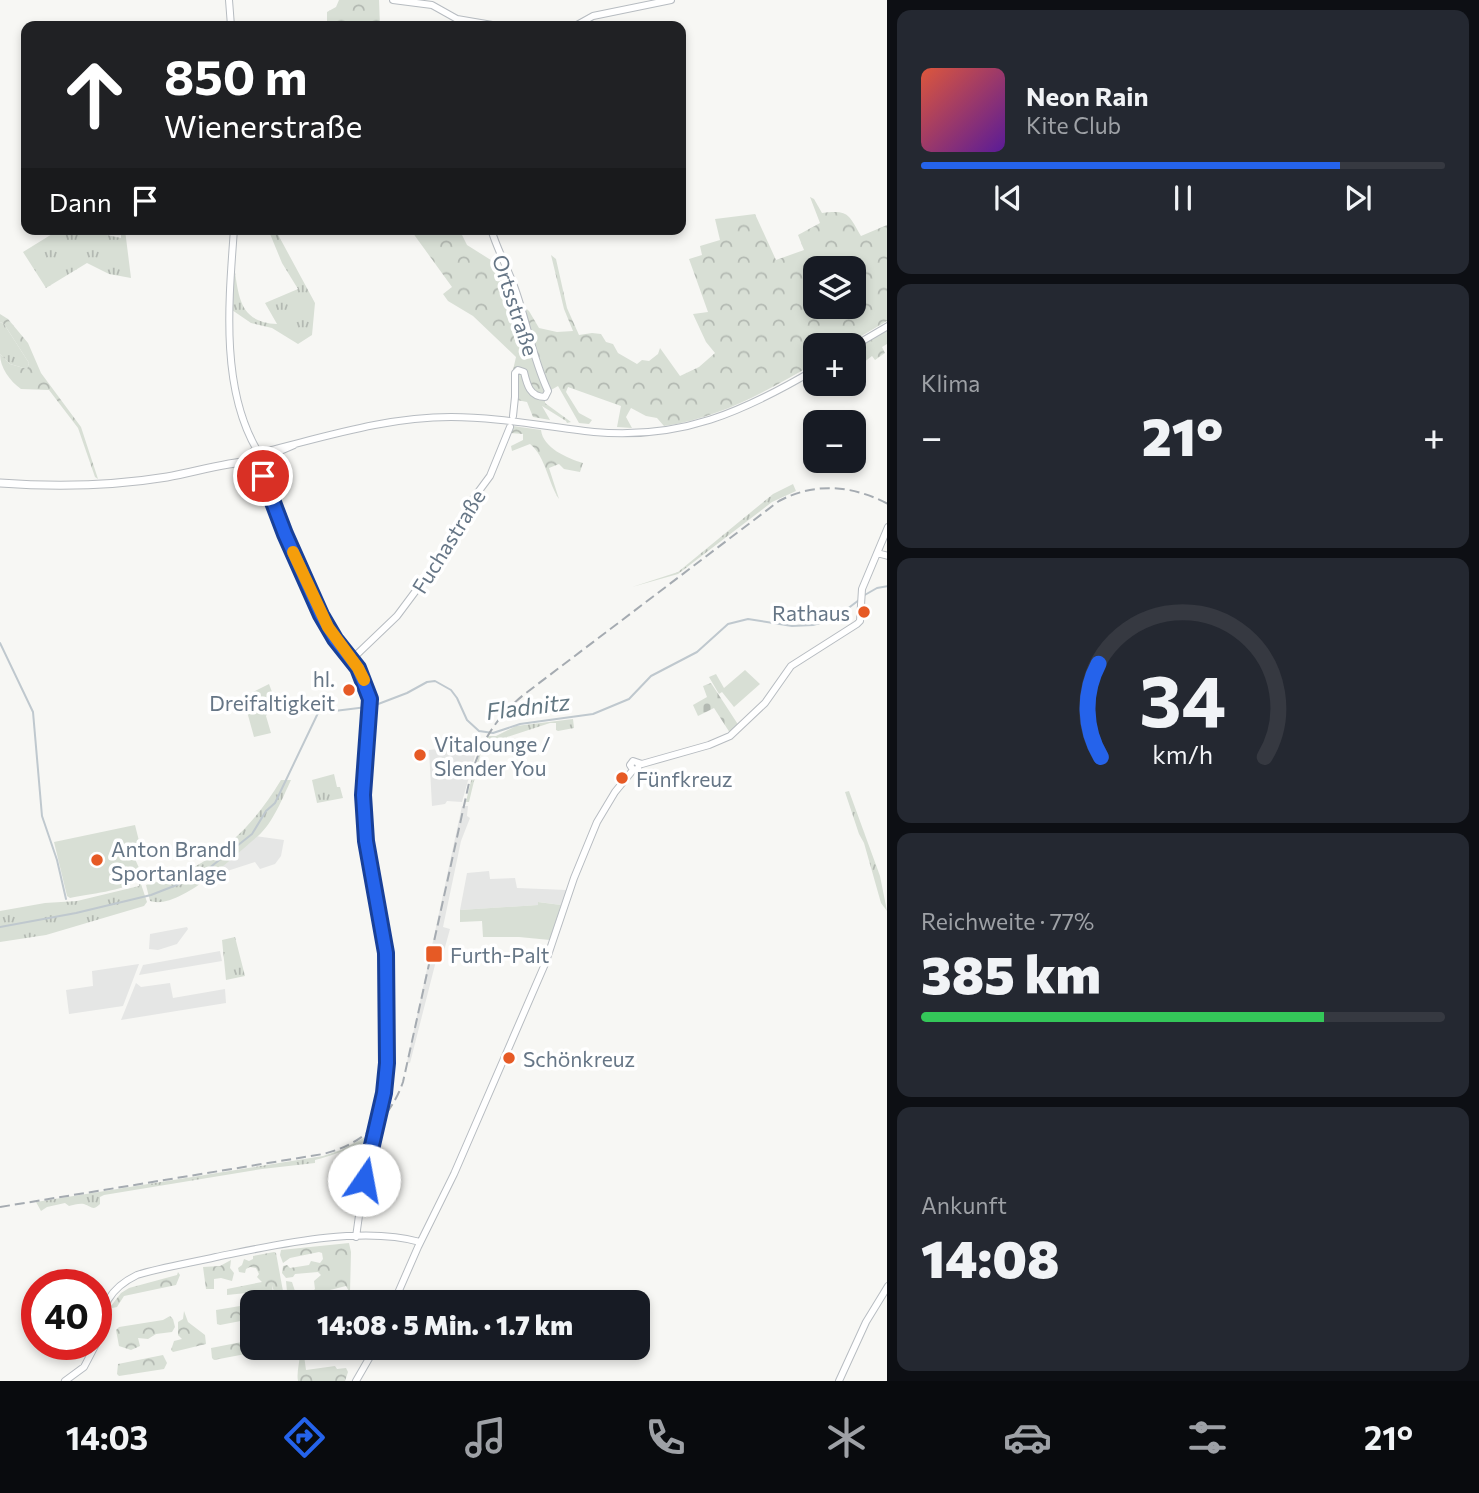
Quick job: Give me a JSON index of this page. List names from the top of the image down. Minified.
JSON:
{"streets":{"street":["Ortsstraße","Fuchastraße"]},"water":["Fladnitz"],"places":{"other":["Rathaus","hl. Dreifaltigkeit","Vitalounge / Slender You","Fünfkreuz","Anton Brandl Sportanlage","Schönkreuz"],"transit":["Furth-Palt"]},"page":{"turn":["850 m","Wienerstraße"],"song":["Neon Rain","Kite Club"],"then":"Dann","map_buttons":["+","−"],"tile":["Klima",["Reichweite · 77%","385 km"],["Ankunft","14:08"]],"heat":["−","21°","+"],"limit":"40","trip":"14:08 · 5 Min. · 1.7 km","tabs":["14:03","21°"],"gauge":["34","km/h"]}}
